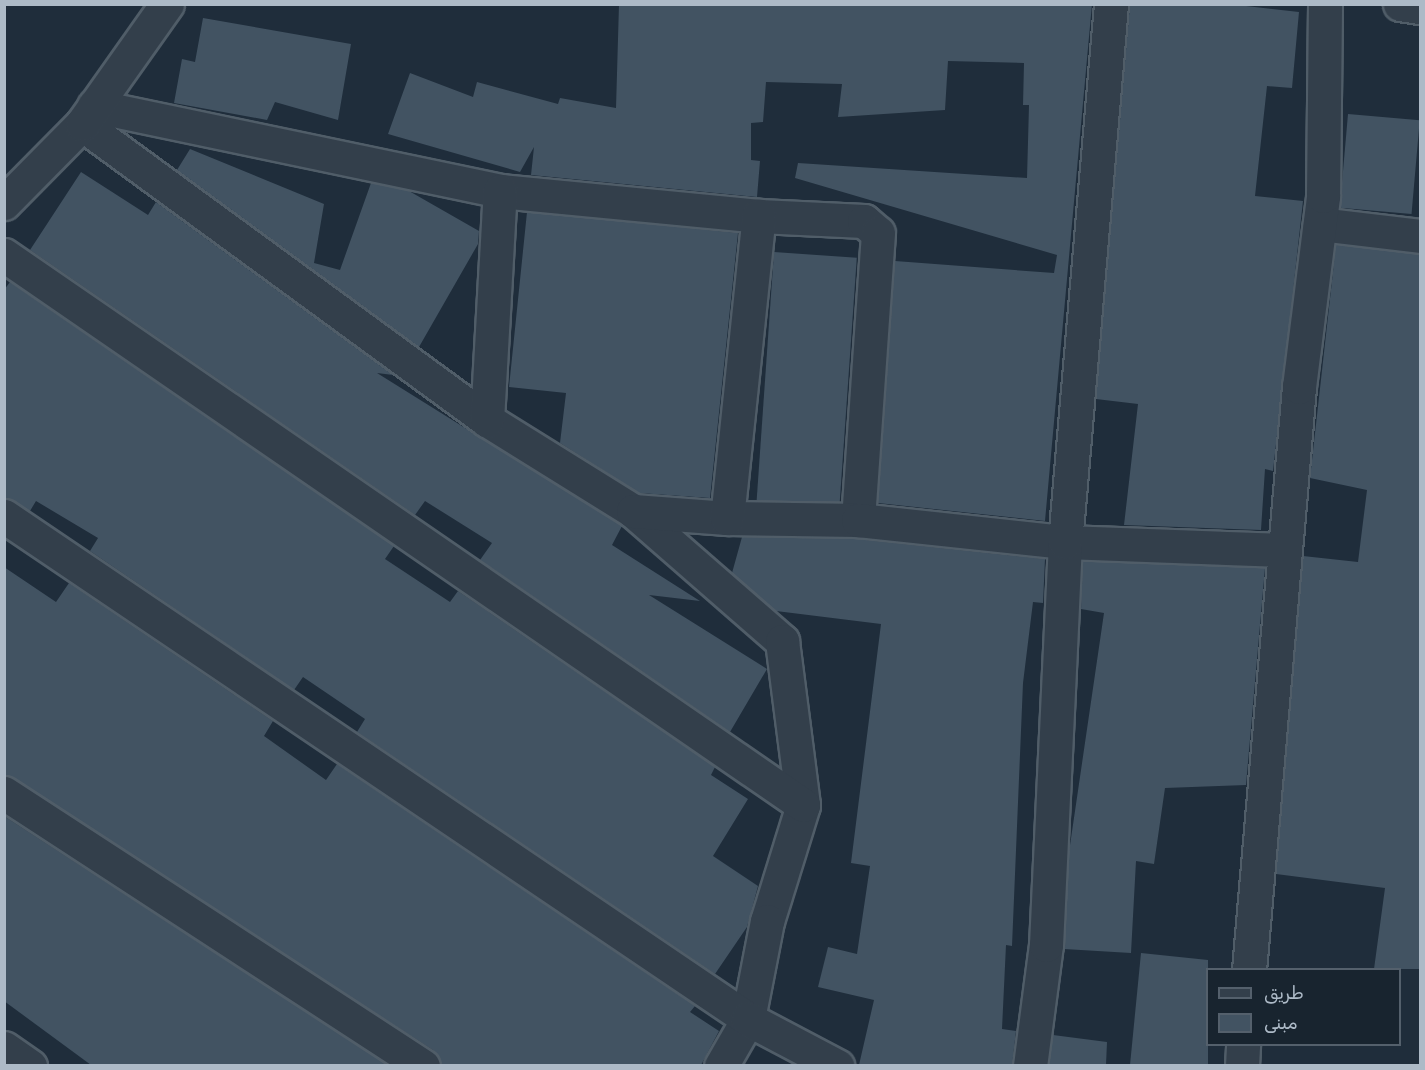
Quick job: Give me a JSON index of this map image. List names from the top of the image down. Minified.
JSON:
{"legend":["طريق","مبنى"]}
